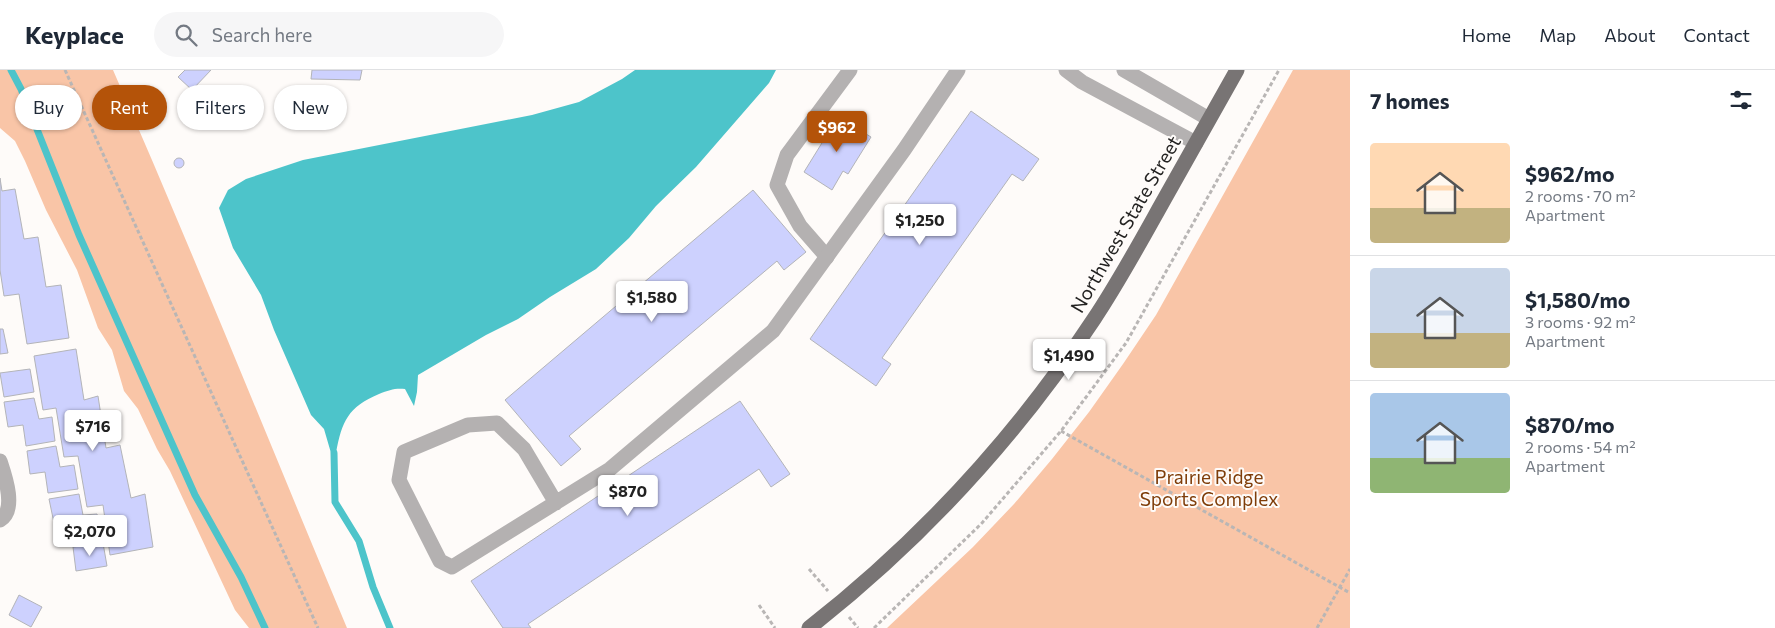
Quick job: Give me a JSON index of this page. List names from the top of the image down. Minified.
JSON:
{"streets":{"main road":["Northwest State Street"]},"parks":["Prairie Ridge Sports Complex"],"page":{"header":"Keyplace","search":"Search here","nav":["Home","Map","About","Contact"],"heading":"7 homes","chip":["Buy","Rent","Filters","New"],"price":["$962","$1,250","$1,580","$1,490","$716","$870","$2,070"],"list":[{"name":"$962/mo","note":"2 rooms · 70 m² · Apartment"},{"name":"$1,580/mo","note":"3 rooms · 92 m² · Apartment"},{"name":"$870/mo","note":"2 rooms · 54 m² · Apartment"}]}}
